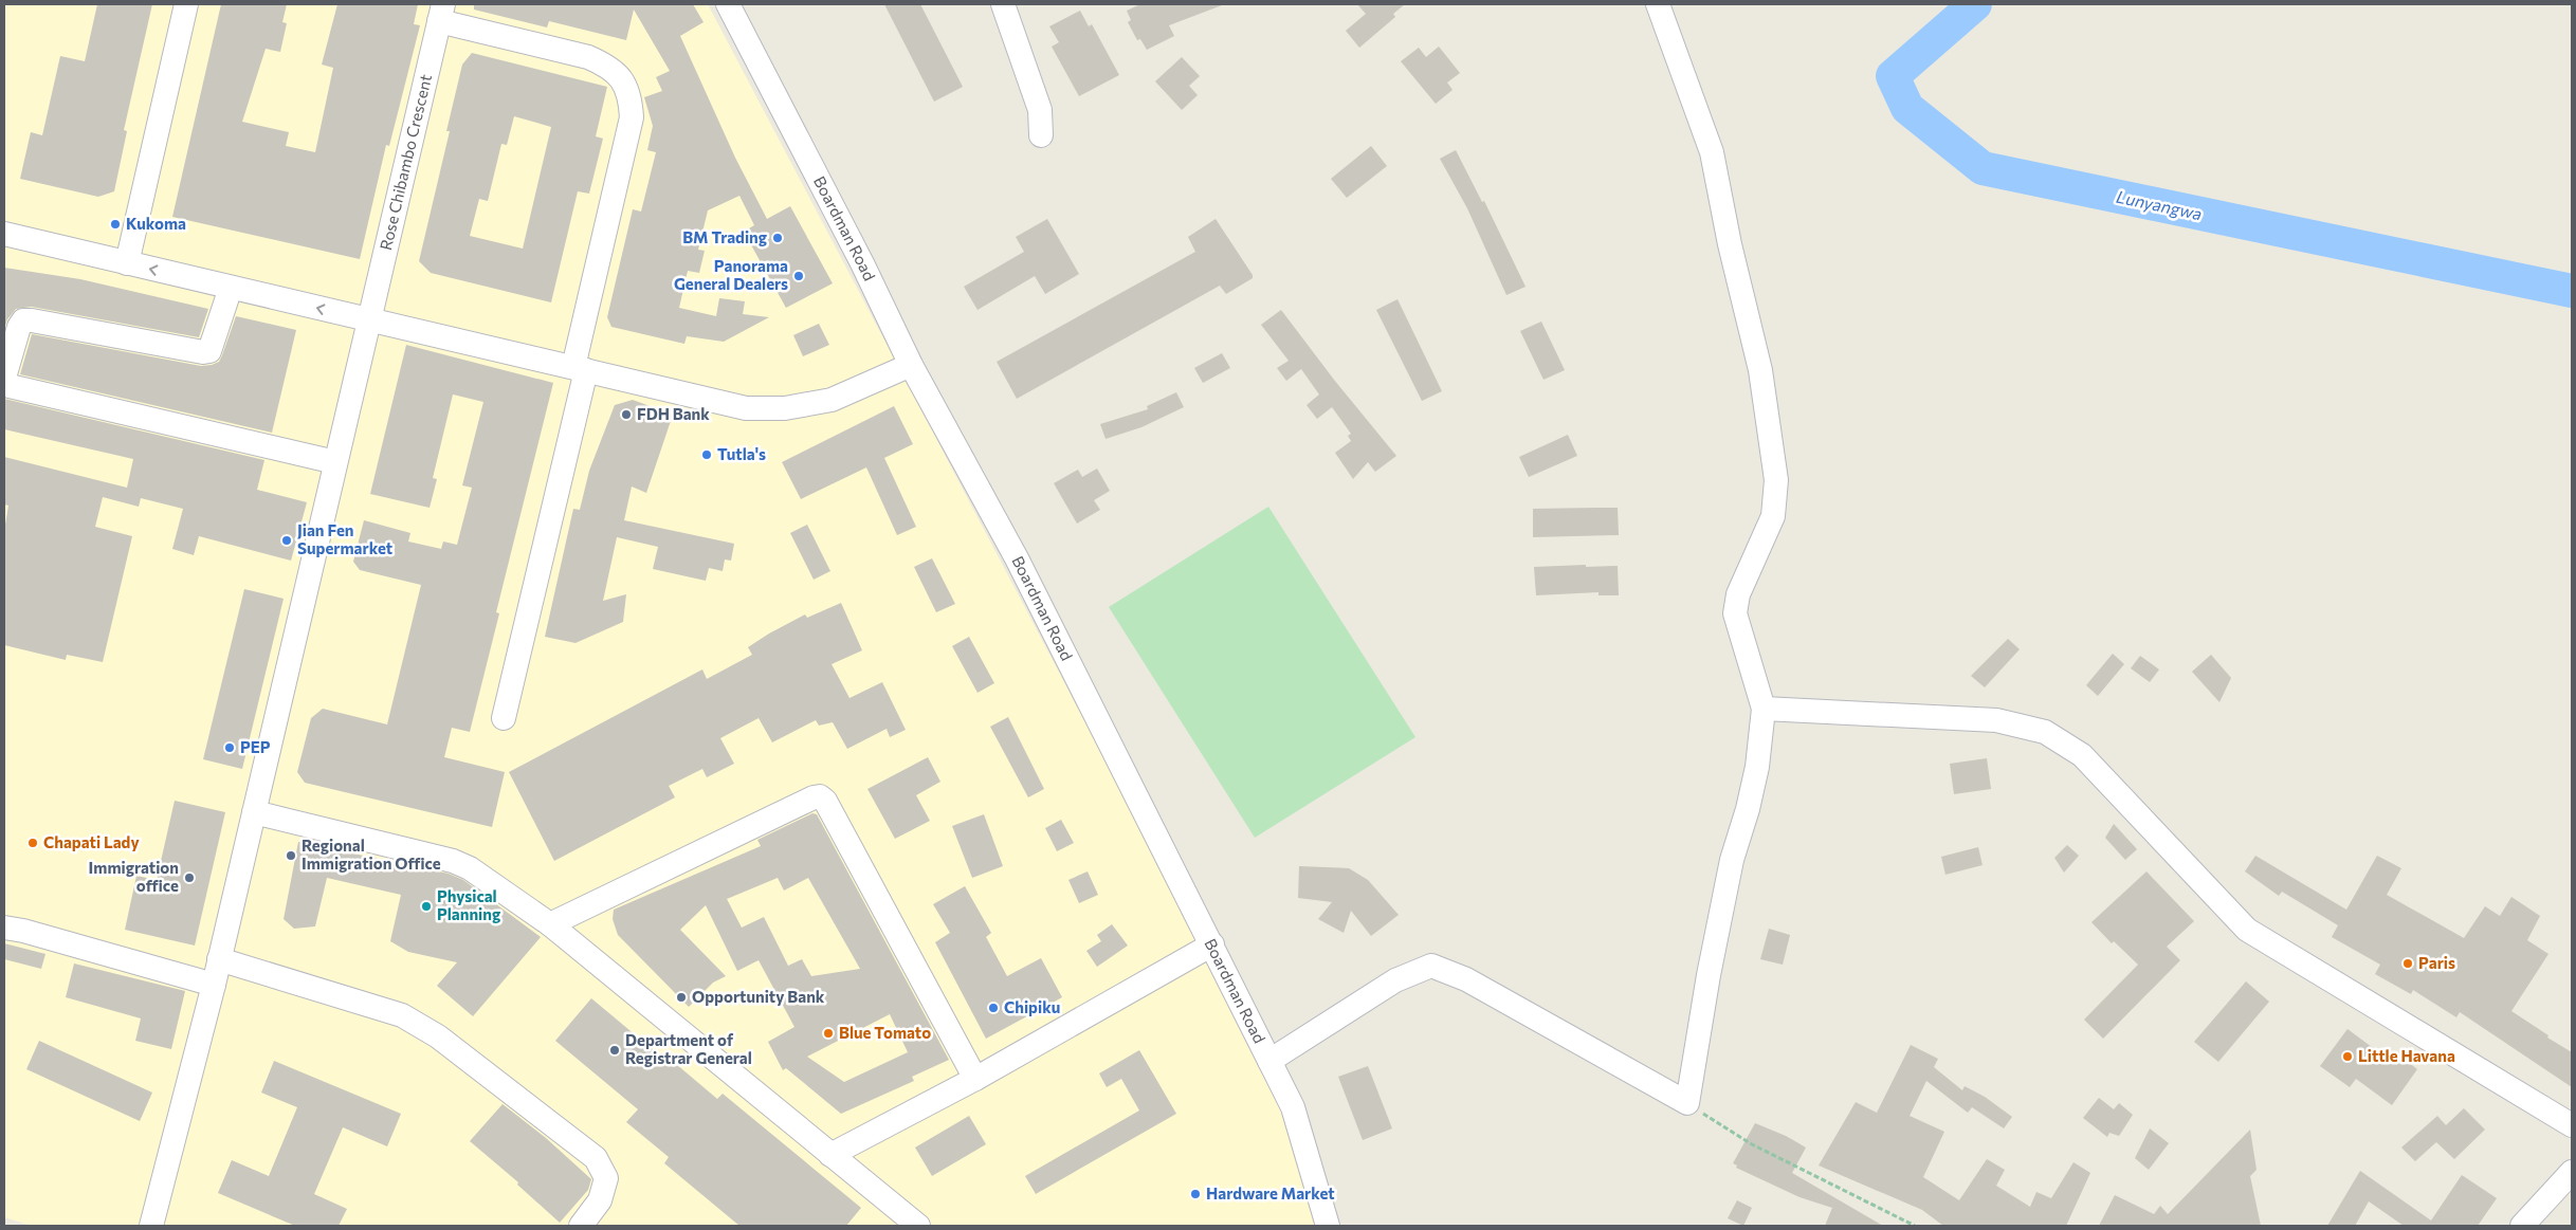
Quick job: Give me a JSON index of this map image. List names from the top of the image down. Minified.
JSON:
{"streets":{"street":["Rose Chibambo Crescent","Boardman Road"]},"water":["Lunyangwa"],"places":["Kukoma","BM Trading","Panorama General Dealers","FDH Bank","Tutla's","Jian Fen Supermarket","PEP","Chapati Lady","Regional Immigration Office","Immigration office","Physical Planning","Paris","Opportunity Bank","Chipiku","Blue Tomato","Department of Registrar General","Little Havana","Hardware Market"]}
